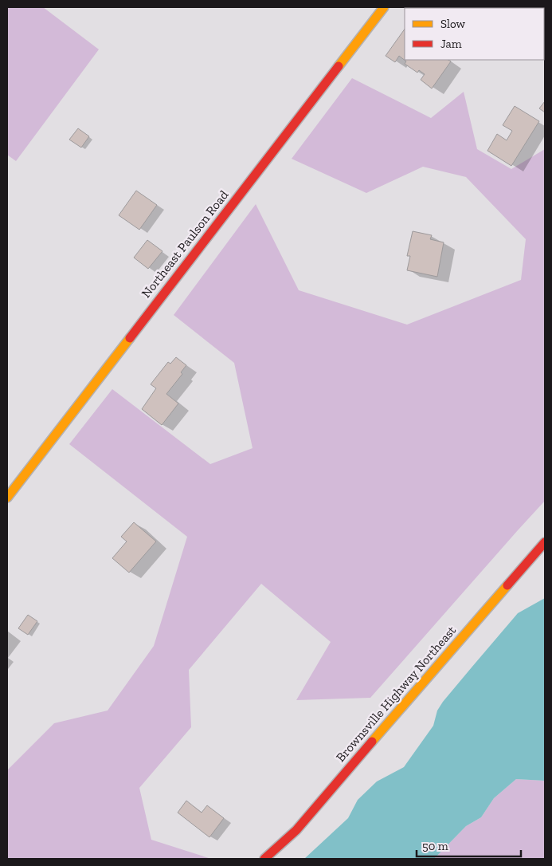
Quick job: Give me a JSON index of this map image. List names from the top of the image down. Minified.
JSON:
{"streets":{"street":["Northeast Paulson Road","Brownsville Highway Northeast"]},"legend":["Slow","Jam"],"scale_bar":"50 m"}
